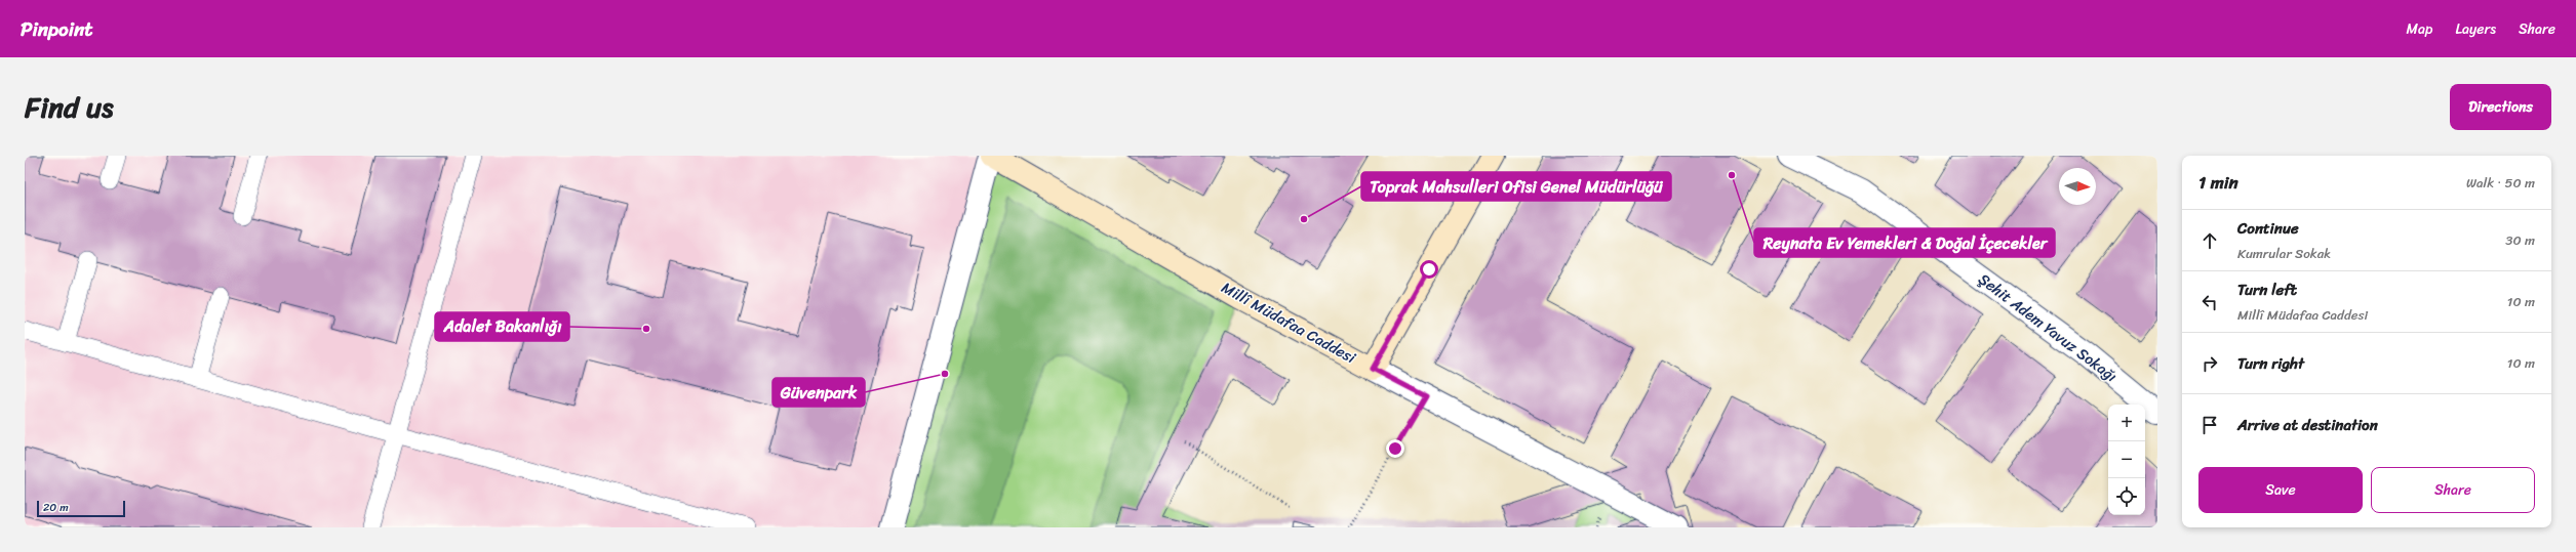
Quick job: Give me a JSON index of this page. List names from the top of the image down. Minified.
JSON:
{"streets":{"main road":["Millî Müdafaa Caddesi"],"street":["Şehit Adem Yavuz Sokağı"]},"places":["Reynata Ev Yemekleri & Doğal İçecekler","Toprak Mahsulleri Ofisi Genel Müdürlüğü","Adalet Bakanlığı","Güvenpark"],"scale_bar":"20 m","north":"right","page":{"header":"Pinpoint","nav":["Map","Layers","Share"],"title":"Find us","buttons":["Directions",["Save","Share"]],"heading":["1 min","Walk · 50 m"],"list":[["Continue","Kumrular Sokak","30 m"],["Turn left","Millî Müdafaa Caddesi","10 m"],["Turn right","10 m"],"Arrive at destination"],"map_buttons":["+","−"],"scale":"20 m"}}
